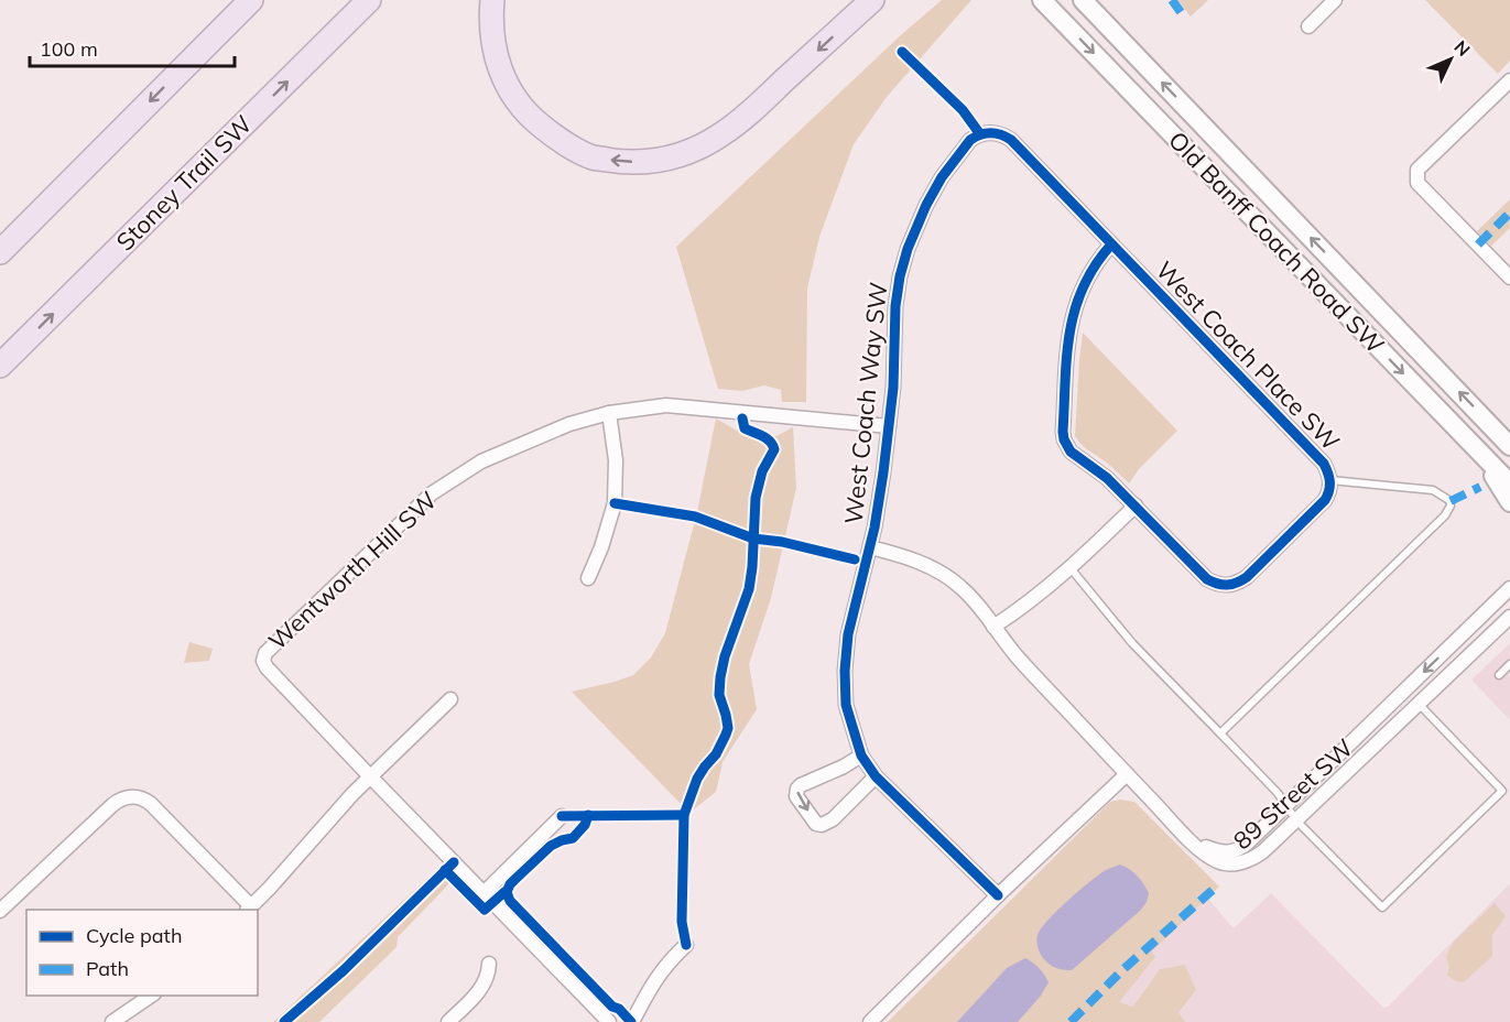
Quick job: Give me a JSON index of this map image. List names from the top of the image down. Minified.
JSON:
{"streets":{"highway":["Stoney Trail SW"],"main road":["Old Banff Coach Road SW"],"street":["West Coach Place SW","West Coach Way SW","Wentworth Hill SW","89 Street SW"]},"crossings":[["West Coach Place SW","West Coach Way SW"],["West Coach Way SW","Wentworth Hill SW"]],"legend":["Cycle path","Path"],"scale_bar":"100 m","north":"top right"}
